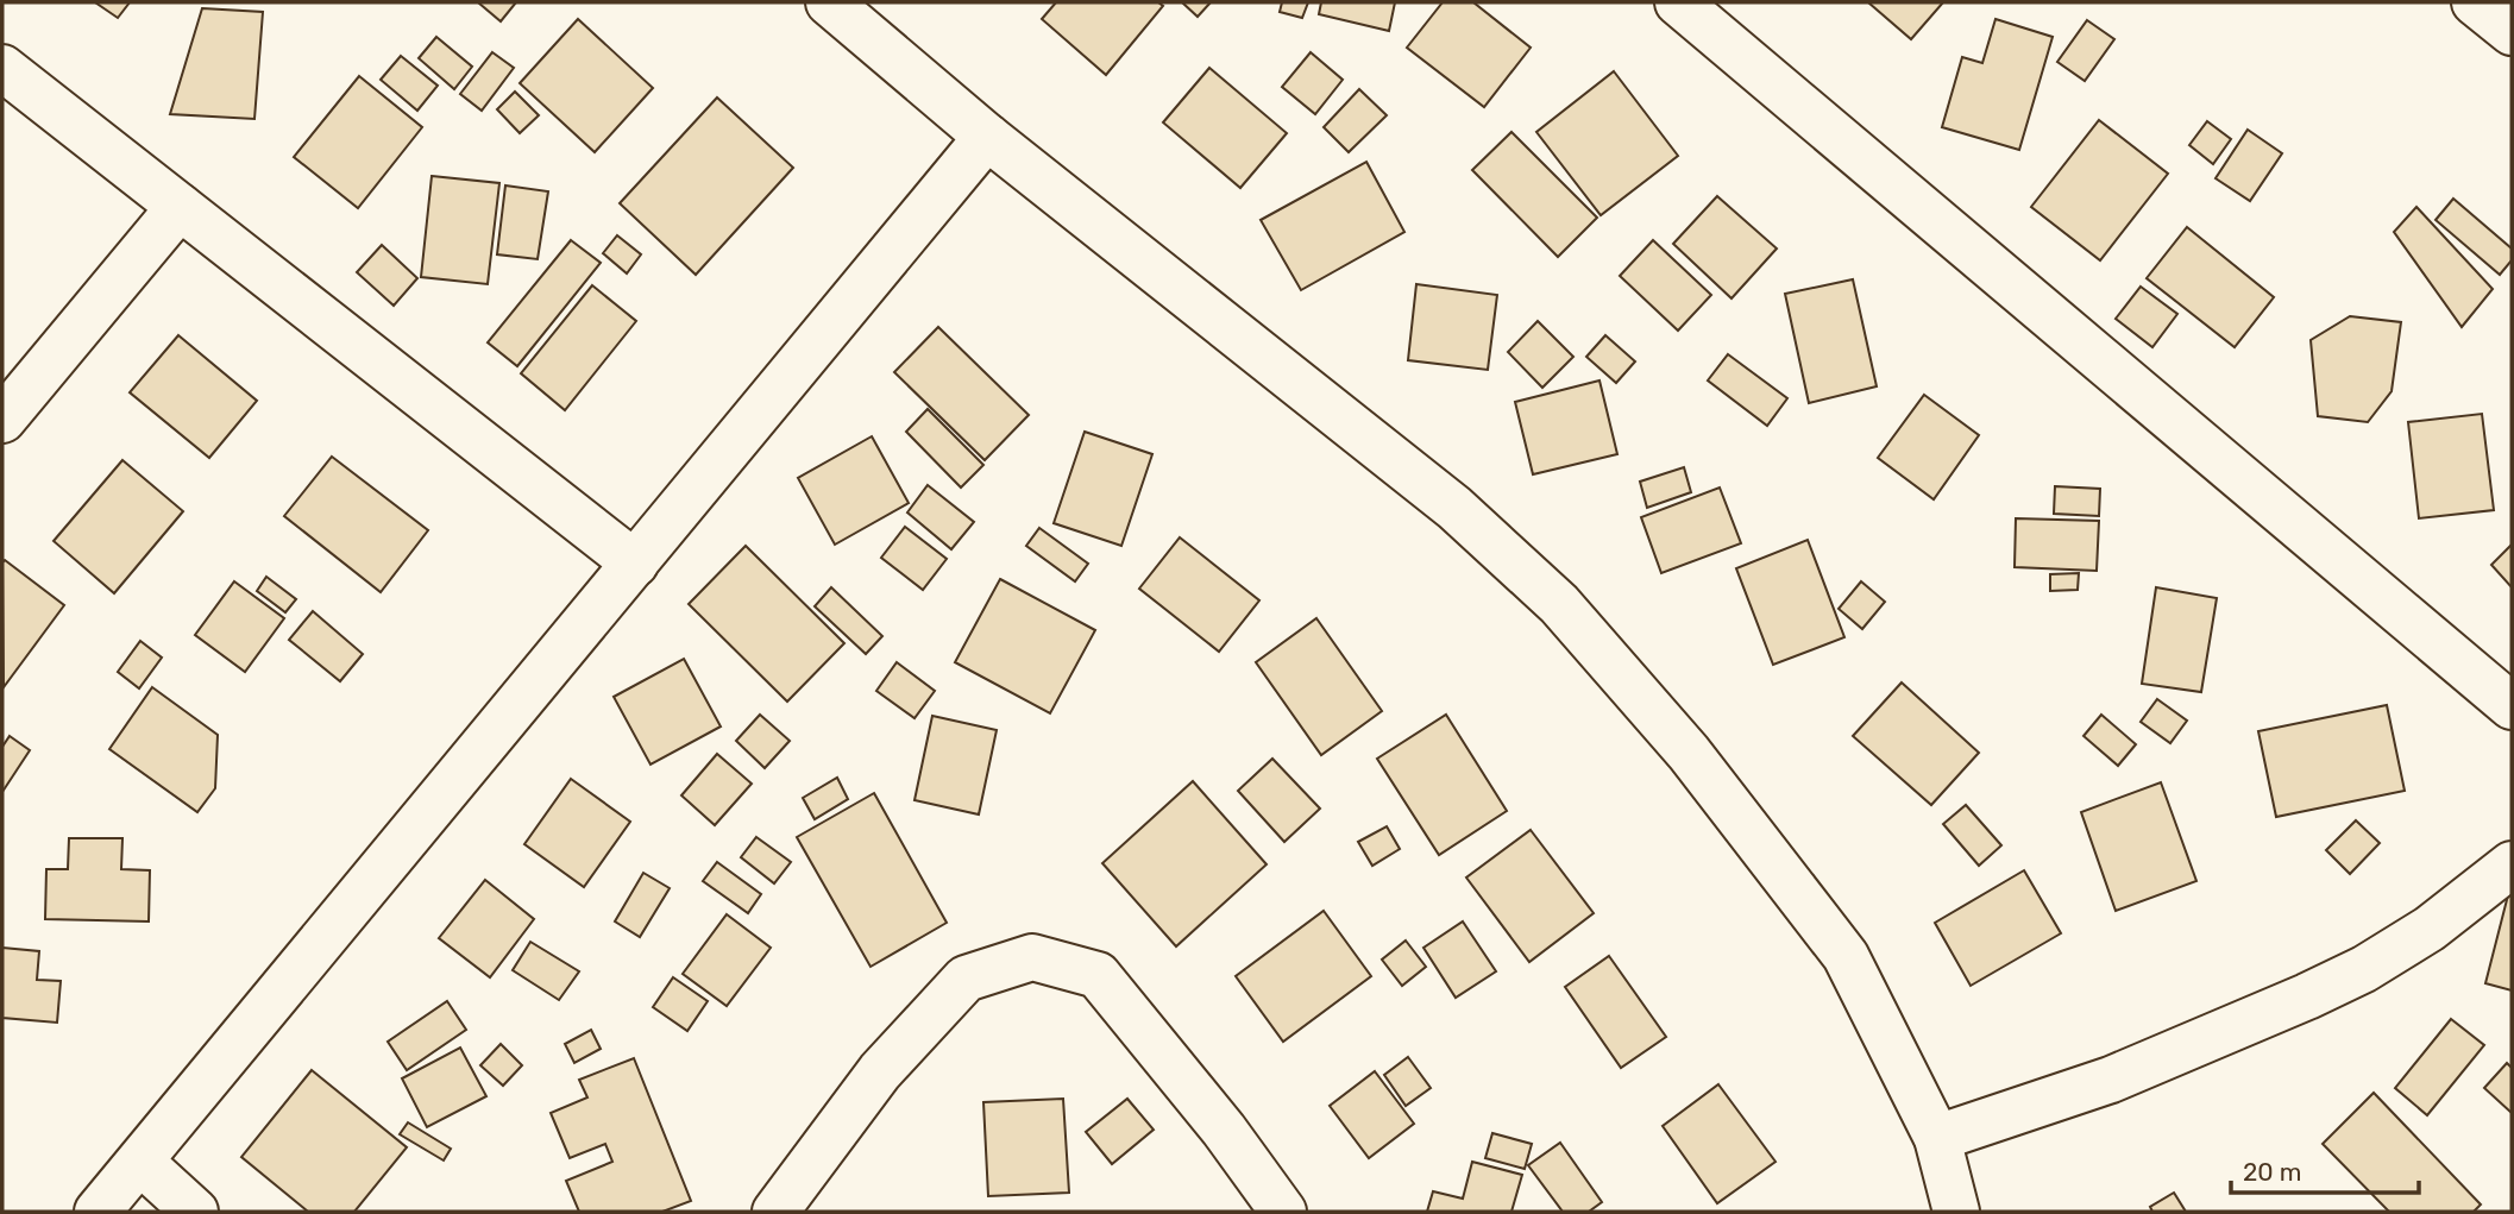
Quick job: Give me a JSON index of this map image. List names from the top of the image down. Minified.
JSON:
{"scale_bar":"20 m"}
